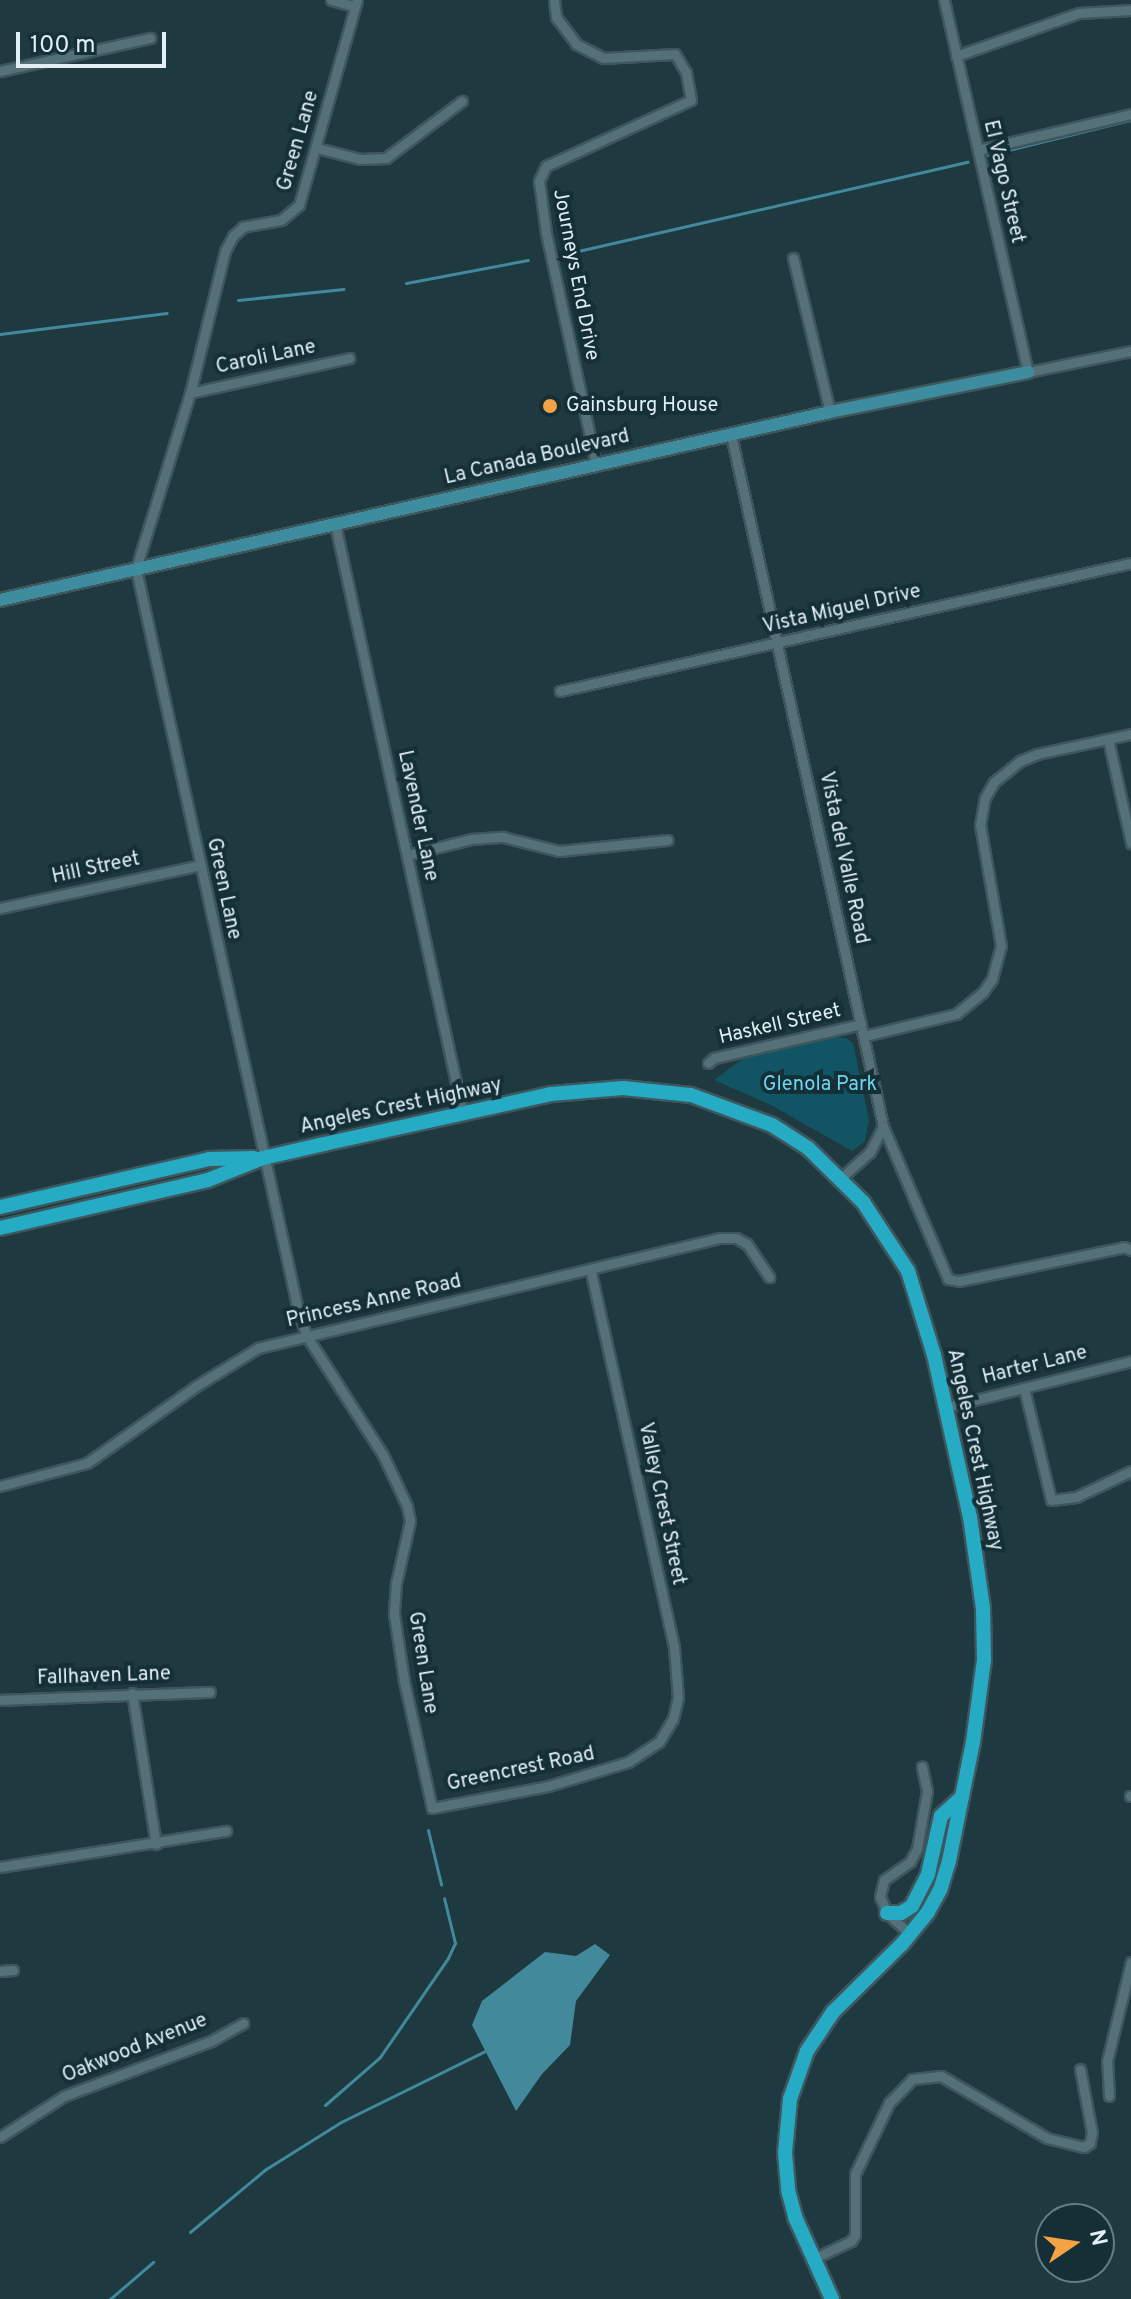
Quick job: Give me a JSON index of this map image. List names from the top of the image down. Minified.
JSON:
{"streets":{"main road":["Angeles Crest Highway"],"street":["Green Lane","El Vago Street","Journeys End Drive","Caroli Lane","La Canada Boulevard","Vista Miguel Drive","Lavender Lane","Vista del Valle Road","Hill Street","Haskell Street","Princess Anne Road","Harter Lane","Valley Crest Street","Fallhaven Lane","Greencrest Road","Oakwood Avenue"]},"crossings":[["Green Lane","Caroli Lane"],["Green Lane","La Canada Boulevard"],["Green Lane","Hill Street"],["Green Lane","Angeles Crest Highway"],["Green Lane","Princess Anne Road"],["Green Lane","Greencrest Road"],["El Vago Street","La Canada Boulevard"],["Journeys End Drive","La Canada Boulevard"],["La Canada Boulevard","Lavender Lane"],["La Canada Boulevard","Vista del Valle Road"],["Vista Miguel Drive","Vista del Valle Road"],["Lavender Lane","Angeles Crest Highway"],["Vista del Valle Road","Haskell Street"],["Angeles Crest Highway","Harter Lane"],["Princess Anne Road","Valley Crest Street"],["Valley Crest Street","Greencrest Road"]],"parks":["Glenola Park"],"places":["Gainsburg House"],"scale_bar":"100 m","north":"right"}
